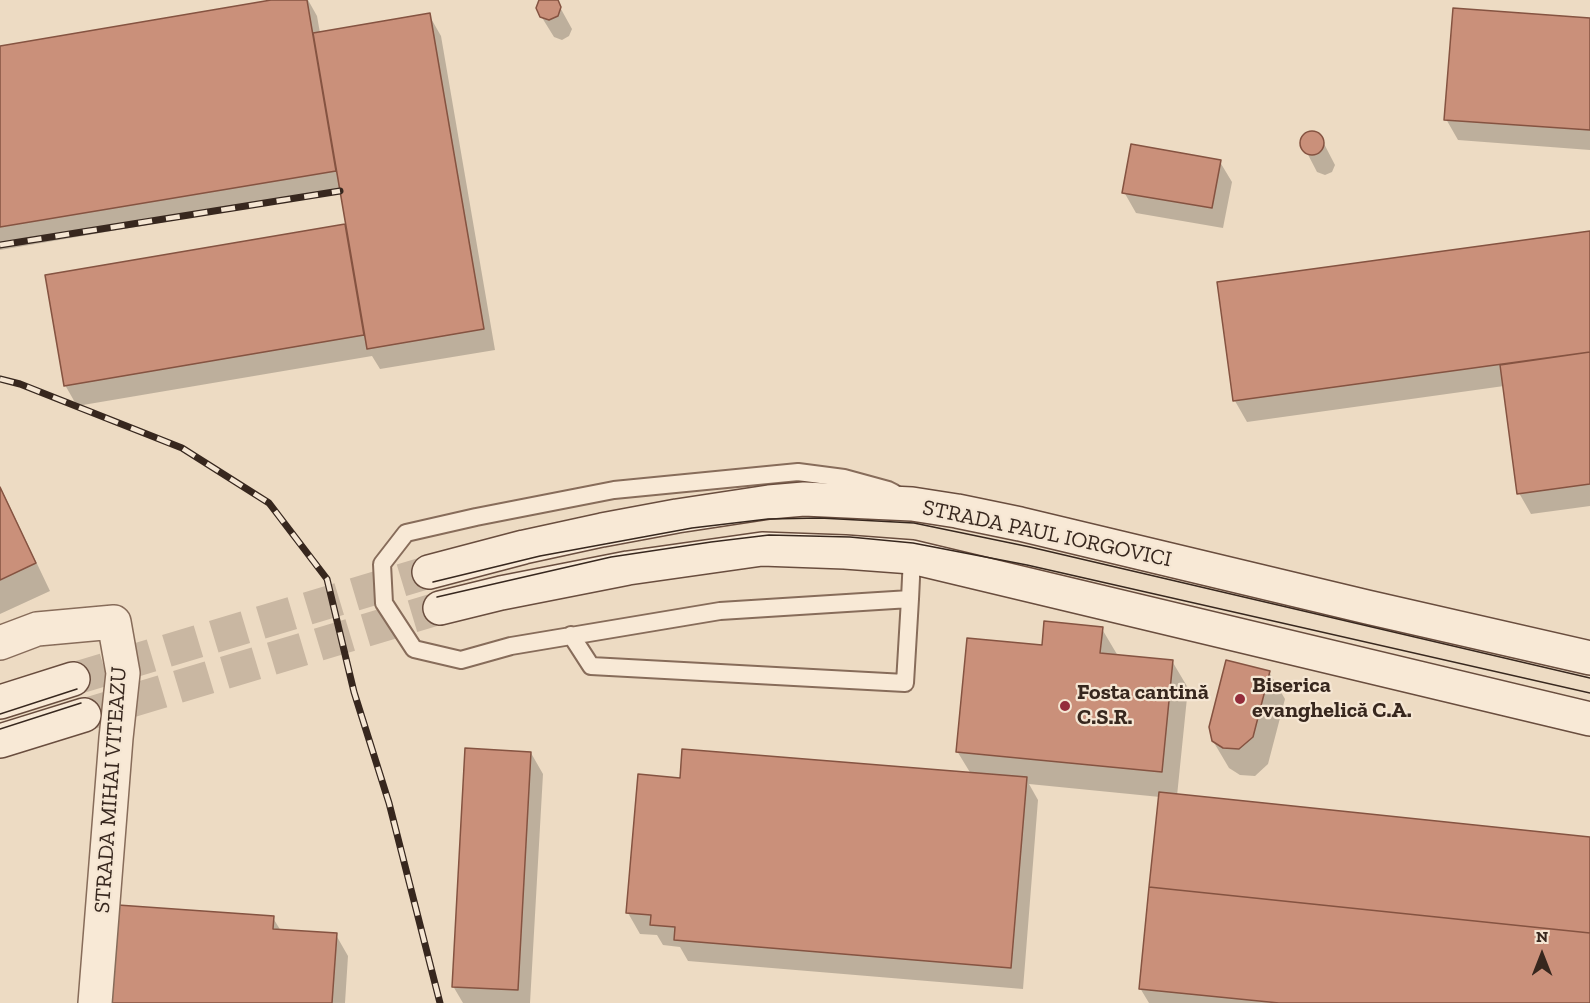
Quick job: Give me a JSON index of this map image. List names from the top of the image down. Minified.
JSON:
{"streets":{"main road":["STRADA PAUL IORGOVICI","STRADA MIHAI VITEAZU"]},"places":["Biserica evanghelică C.A.","Fosta cantină C.S.R."],"north":"top"}
